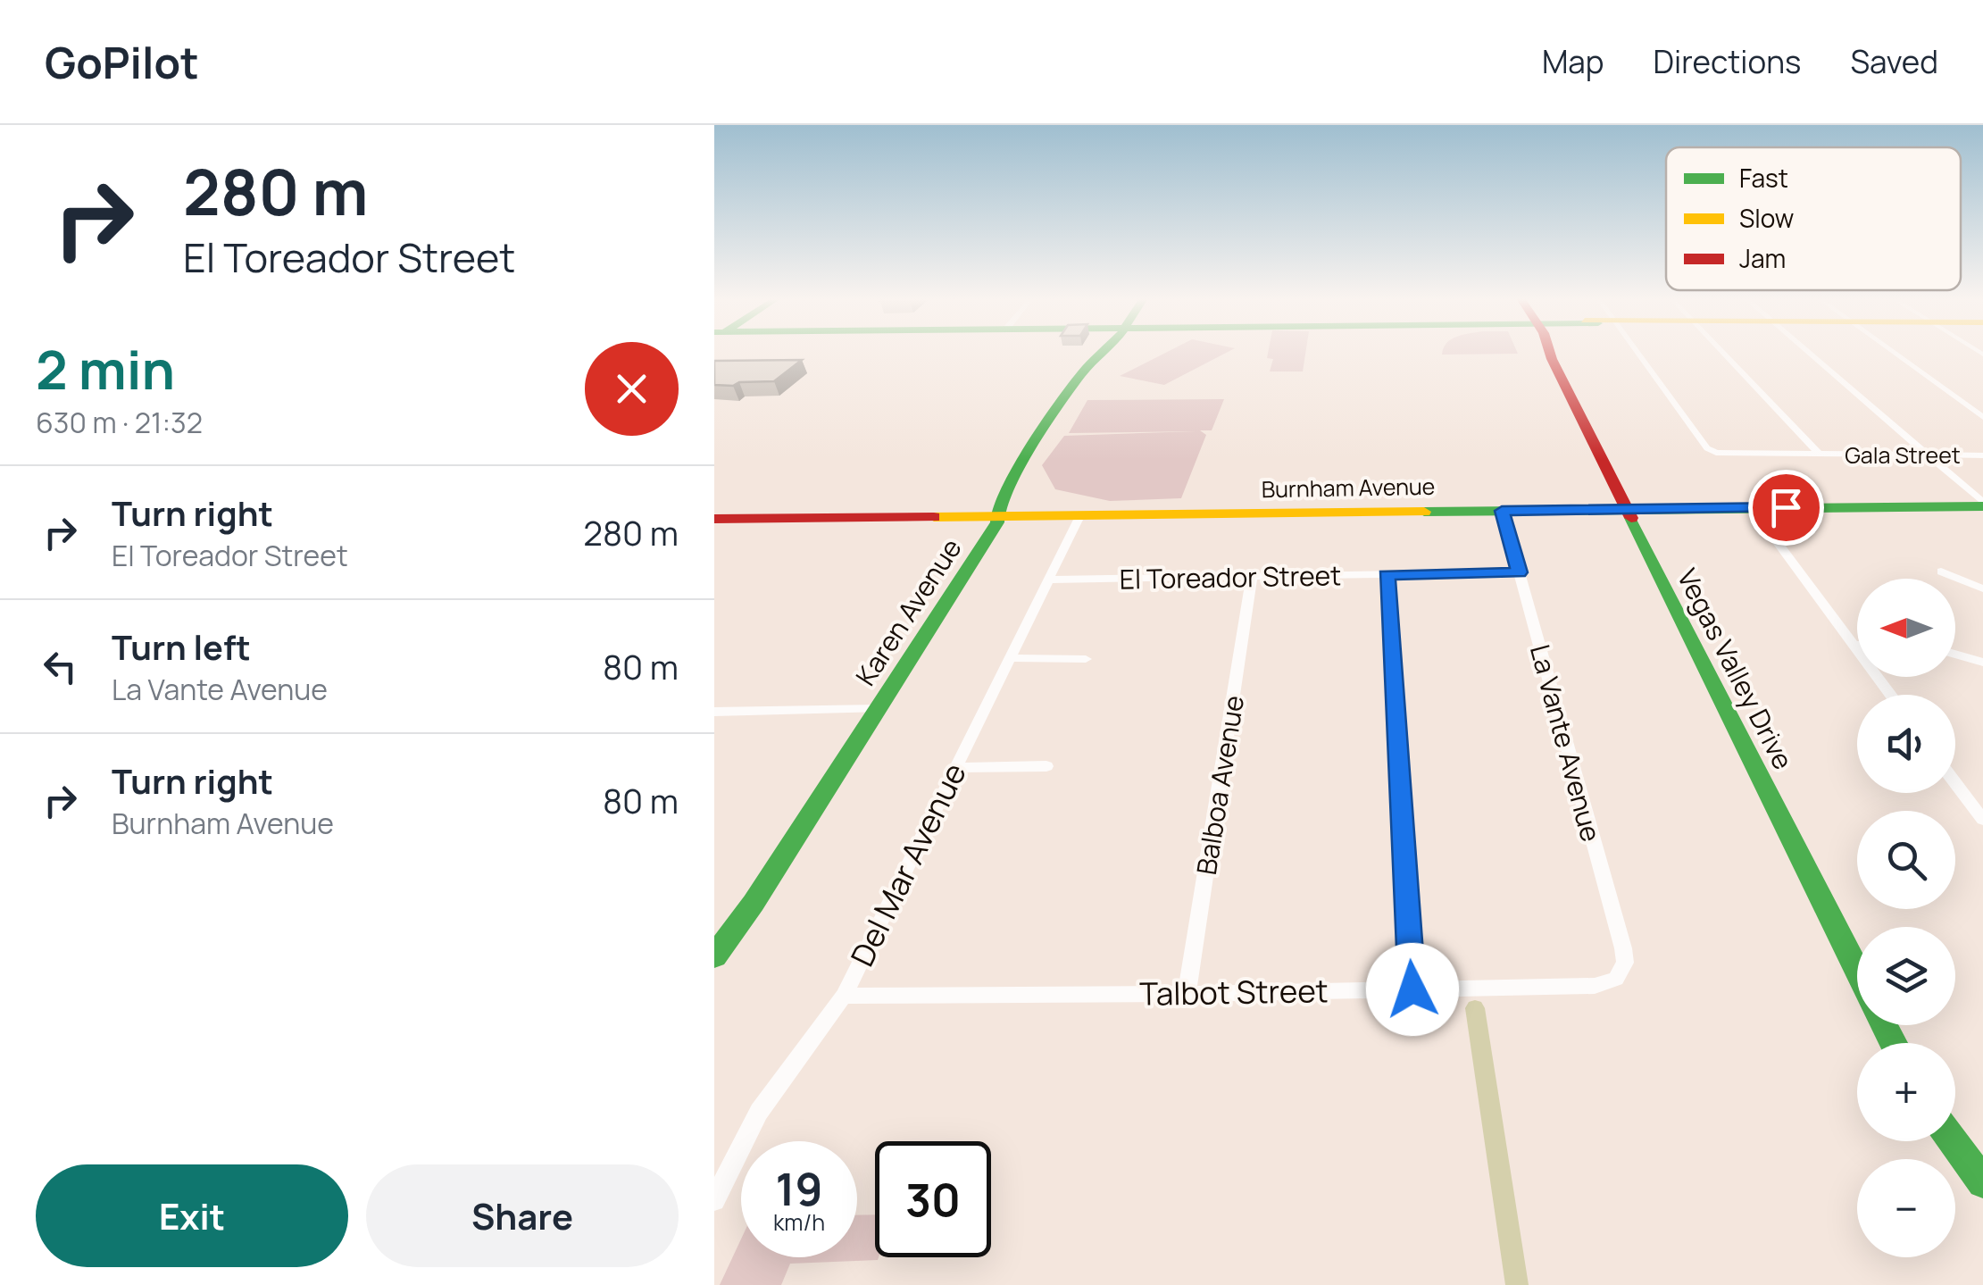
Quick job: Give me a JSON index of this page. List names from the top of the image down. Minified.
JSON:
{"streets":{"street":["Gala Street","Burnham Avenue","El Toreador Street","Karen Avenue","Vegas Valley Drive","La Vante Avenue","Balboa Avenue","Del Mar Avenue","Talbot Street"]},"crossings":[["Burnham Avenue","Karen Avenue"],["Burnham Avenue","Vegas Valley Drive"],["Burnham Avenue","La Vante Avenue"],["Burnham Avenue","Del Mar Avenue"],["El Toreador Street","La Vante Avenue"],["El Toreador Street","Balboa Avenue"],["El Toreador Street","Del Mar Avenue"],["La Vante Avenue","Talbot Street"],["Balboa Avenue","Talbot Street"],["Del Mar Avenue","Talbot Street"]],"legend":["Fast","Slow","Jam"],"north":"left","page":{"header":"GoPilot","nav":["Map","Directions","Saved"],"turn":["280 m","El Toreador Street"],"heading":["2 min","630 m · 21:32"],"list":[{"name":"Turn right","note":"El Toreador Street","value":"280 m"},{"name":"Turn left","note":"La Vante Avenue","value":"80 m"},{"name":"Turn right","note":"Burnham Avenue","value":"80 m"}],"map_buttons":["+","−"],"speed":"19 km/h","limit":"30","buttons":["Exit","Share"]}}
